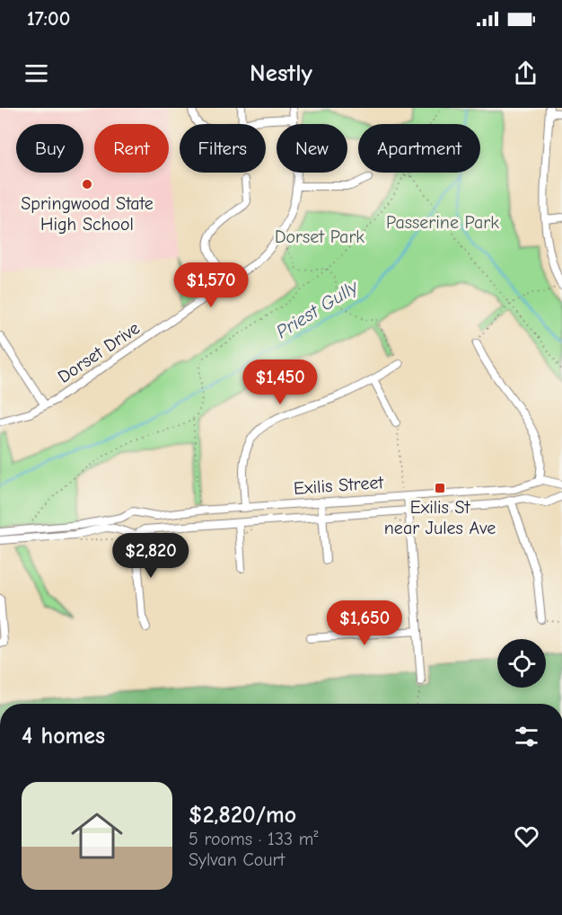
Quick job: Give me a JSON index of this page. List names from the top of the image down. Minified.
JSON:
{"streets":{"street":["Dorset Drive","Exilis Street"]},"water":["Priest Gully"],"parks":["Passerine Park","Dorset Park"],"places":{"other":["Springwood State High School"],"transit":["Exilis St near Jules Ave"]},"page":{"status":"17:00","header":"Nestly","chip":["Buy","Rent","Filters","New","Apartment"],"price":["$1,570","$1,450","$2,820","$1,650"],"heading":"4 homes","list":[{"name":"$2,820/mo","note":"5 rooms · 133 m² · Sylvan Court"}]}}
